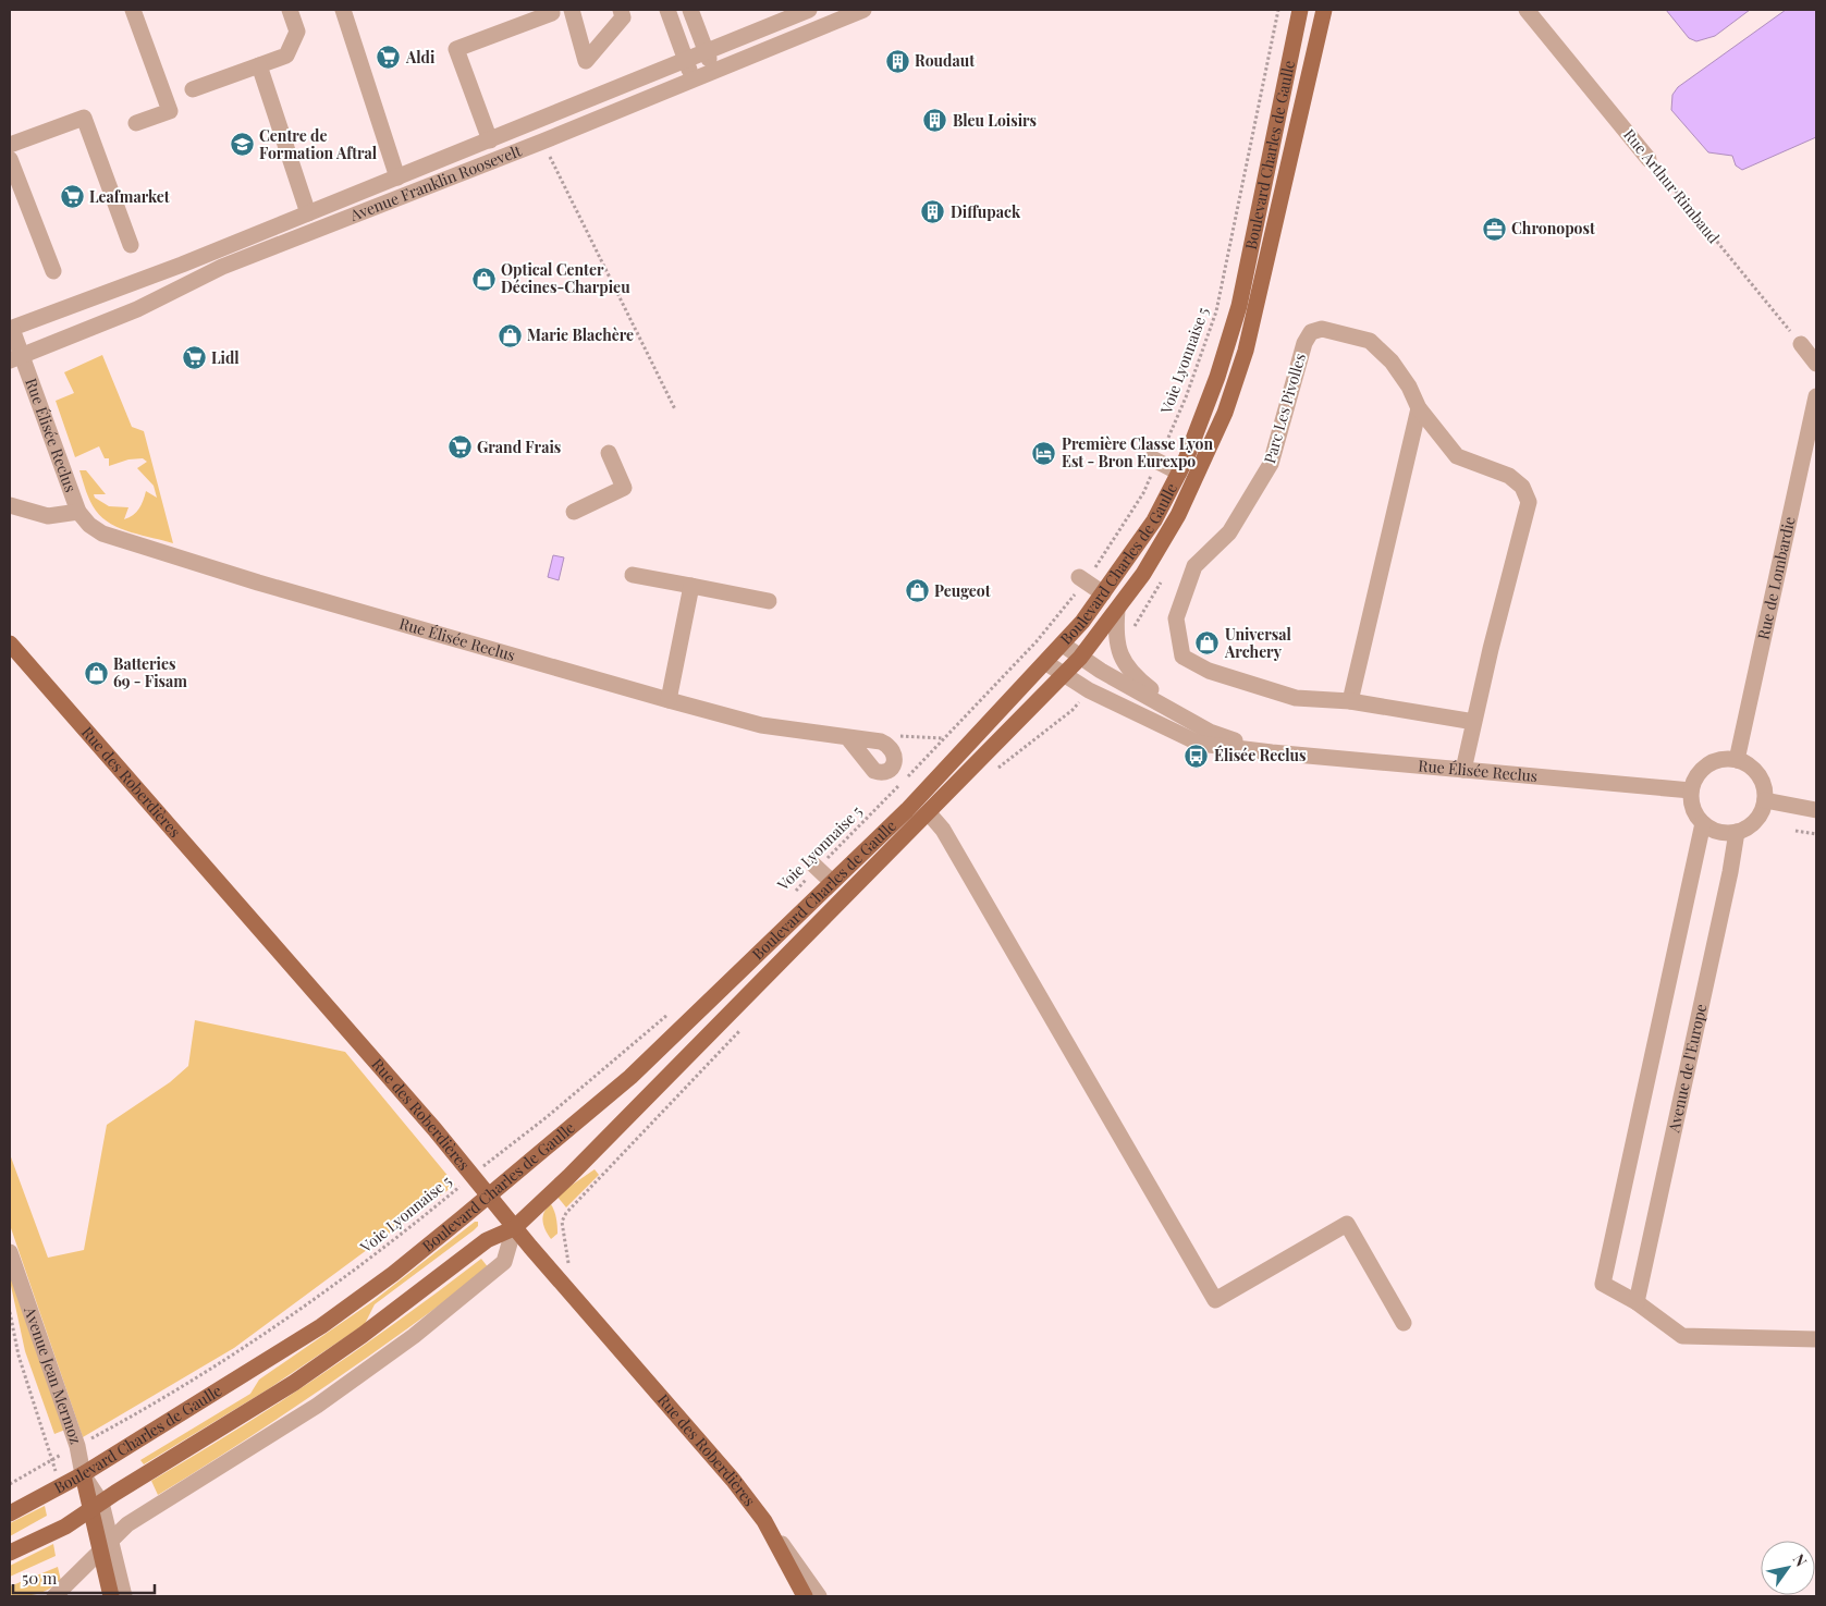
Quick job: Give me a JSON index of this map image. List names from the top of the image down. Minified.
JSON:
{"streets":{"main road":["Boulevard Charles de Gaulle","Rue des Roberdières","Avenue Jean Mermoz"],"street":["Avenue Franklin Roosevelt","Rue Arthur Rimbaud","Parc Les Pivolles","Rue Élisée Reclus","Rue de Lombardie","Avenue de l'Europe"],"path":["Voie Lyonnaise 5"]},"crossings":[["Boulevard Charles de Gaulle","Rue Élisée Reclus"],["Boulevard Charles de Gaulle","Rue des Roberdières"],["Boulevard Charles de Gaulle","Avenue Jean Mermoz"],["Avenue Franklin Roosevelt","Rue Élisée Reclus"],["Voie Lyonnaise 5","Rue des Roberdières"],["Voie Lyonnaise 5","Avenue Jean Mermoz"],["Parc Les Pivolles","Rue Élisée Reclus"],["Rue Élisée Reclus","Rue de Lombardie"],["Rue Élisée Reclus","Avenue de l'Europe"],["Rue de Lombardie","Avenue de l'Europe"]],"places":{"supermarket":["Aldi","Leafmarket","Lidl","Grand Frais"],"building":["Roudaut","Bleu Loisirs","Diffupack"],"school or university":["Centre de Formation Aftral"],"office":["Chronopost"],"shop":["Optical Center Décines-Charpieu","Marie Blachère","Peugeot","Universal Archery","Batteries 69 - Fisam"],"hotel":["Première Classe Lyon Est - Bron Eurexpo"],"bus stop":["Élisée Reclus"]},"scale_bar":"50 m","north":"top right"}
